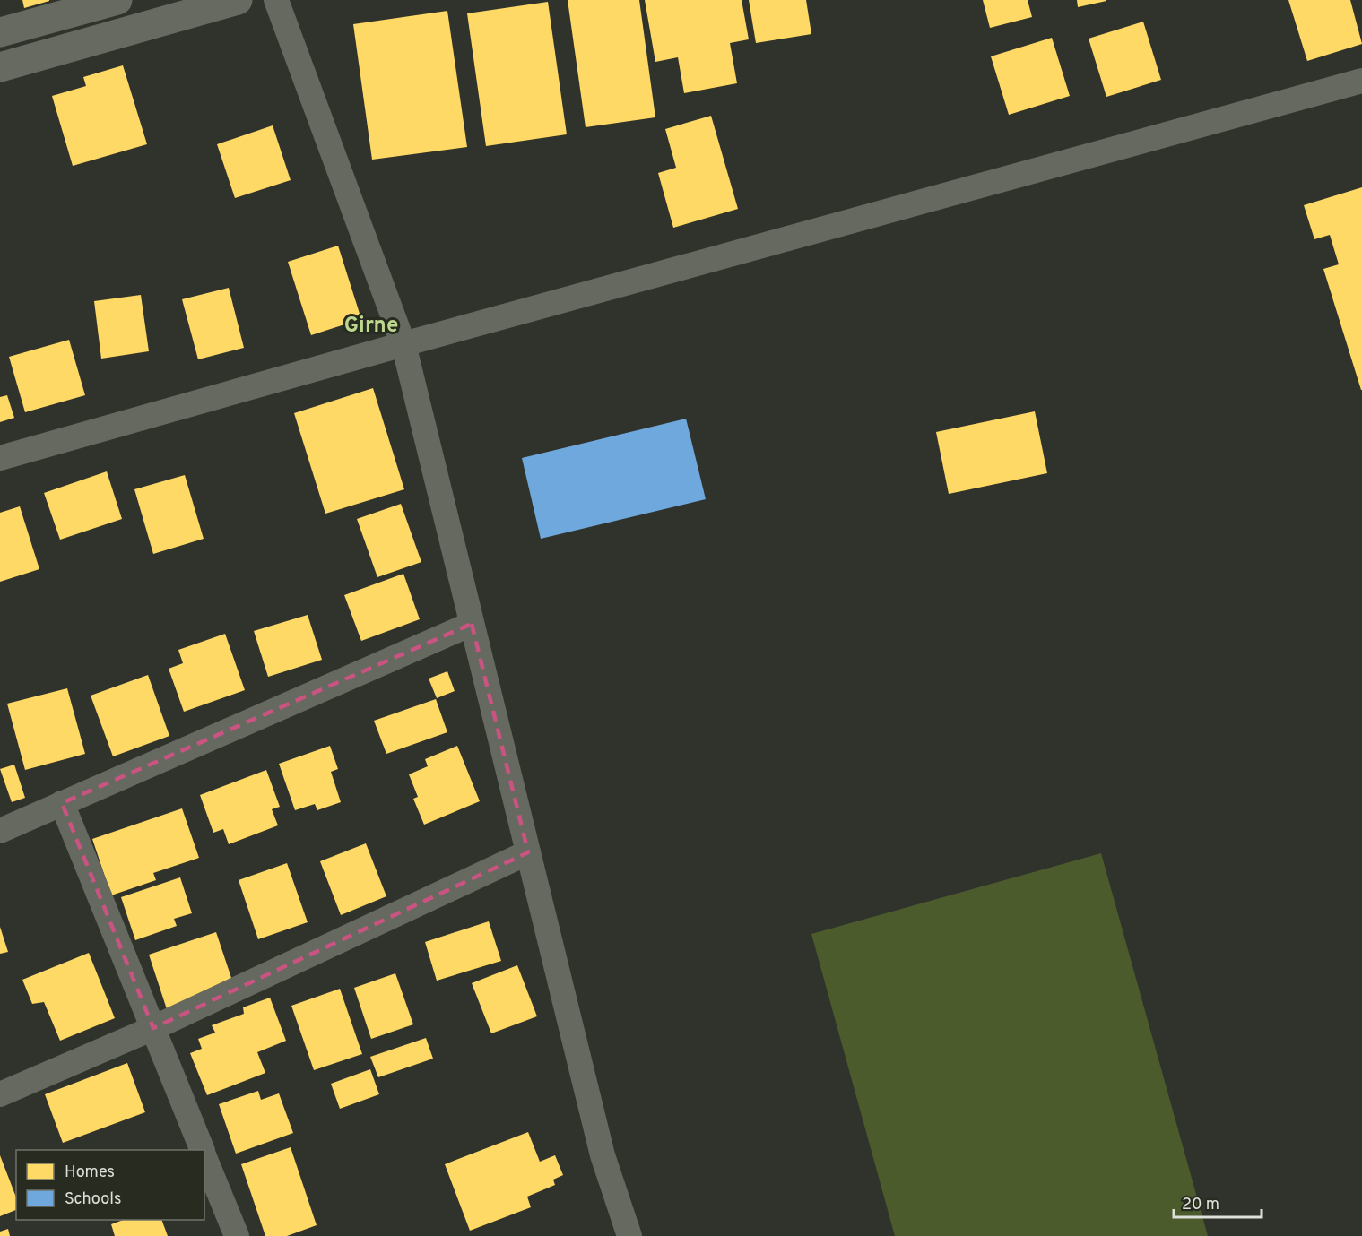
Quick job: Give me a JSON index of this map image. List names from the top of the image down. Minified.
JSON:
{"districts":["Girne"],"legend":["Homes","Schools"],"scale_bar":"20 m"}
